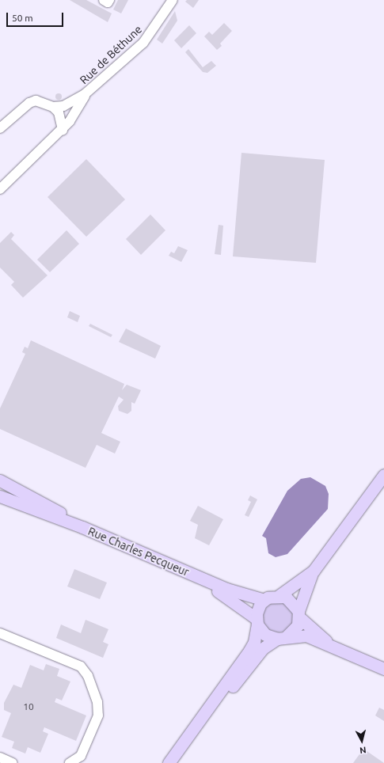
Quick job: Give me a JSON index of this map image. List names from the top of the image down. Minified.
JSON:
{"streets":{"main road":["Rue Charles Pecqueur"],"street":["Rue de Béthune"]},"house_numbers":["10"],"scale_bar":"50 m","north":"bottom"}
